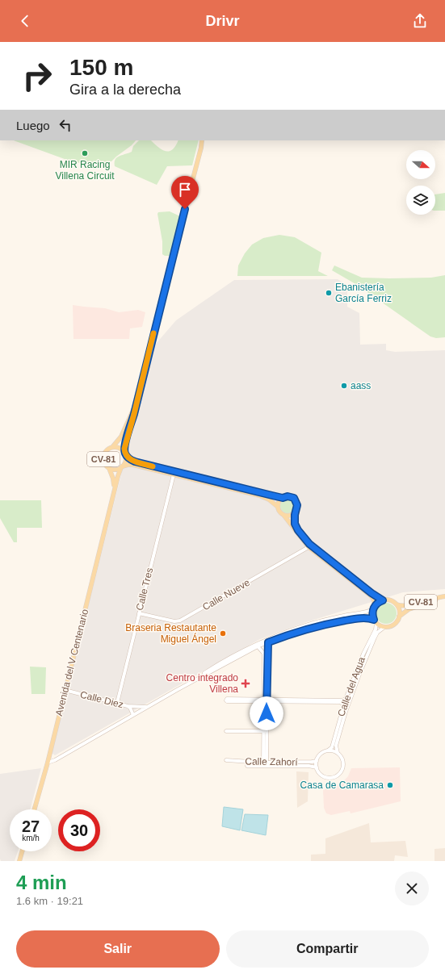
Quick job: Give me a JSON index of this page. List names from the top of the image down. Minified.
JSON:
{"streets":{"main road":["CV-81","Avenida del V Centenario"],"street":["Calle Tres","Calle Nueve","Calle del Agua","Calle Diez","Calle Zahorí"]},"crossings":[["CV-81","Calle Tres"],["CV-81","Calle Nueve"],["CV-81","Avenida del V Centenario"],["CV-81","Calle del Agua"],["Calle Tres","Calle Nueve"],["Calle Tres","Calle Diez"],["Avenida del V Centenario","Calle Diez"],["Calle del Agua","Calle Zahorí"]],"places":{"other":["MIR Racing Villena Circuit","Ebanistería García Ferriz","aass","Braseria Restautante Miguel Ángel","Casa de Camarasa"],"health":["Centro integrado Villena"]},"north":"right","page":{"header":"Drivr","turn":["150 m","Gira a la derecha"],"then":"Luego","speed":"27 km/h","limit":"30","heading":["4 min","1.6 km · 19:21"],"buttons":["Salir","Compartir"]}}
